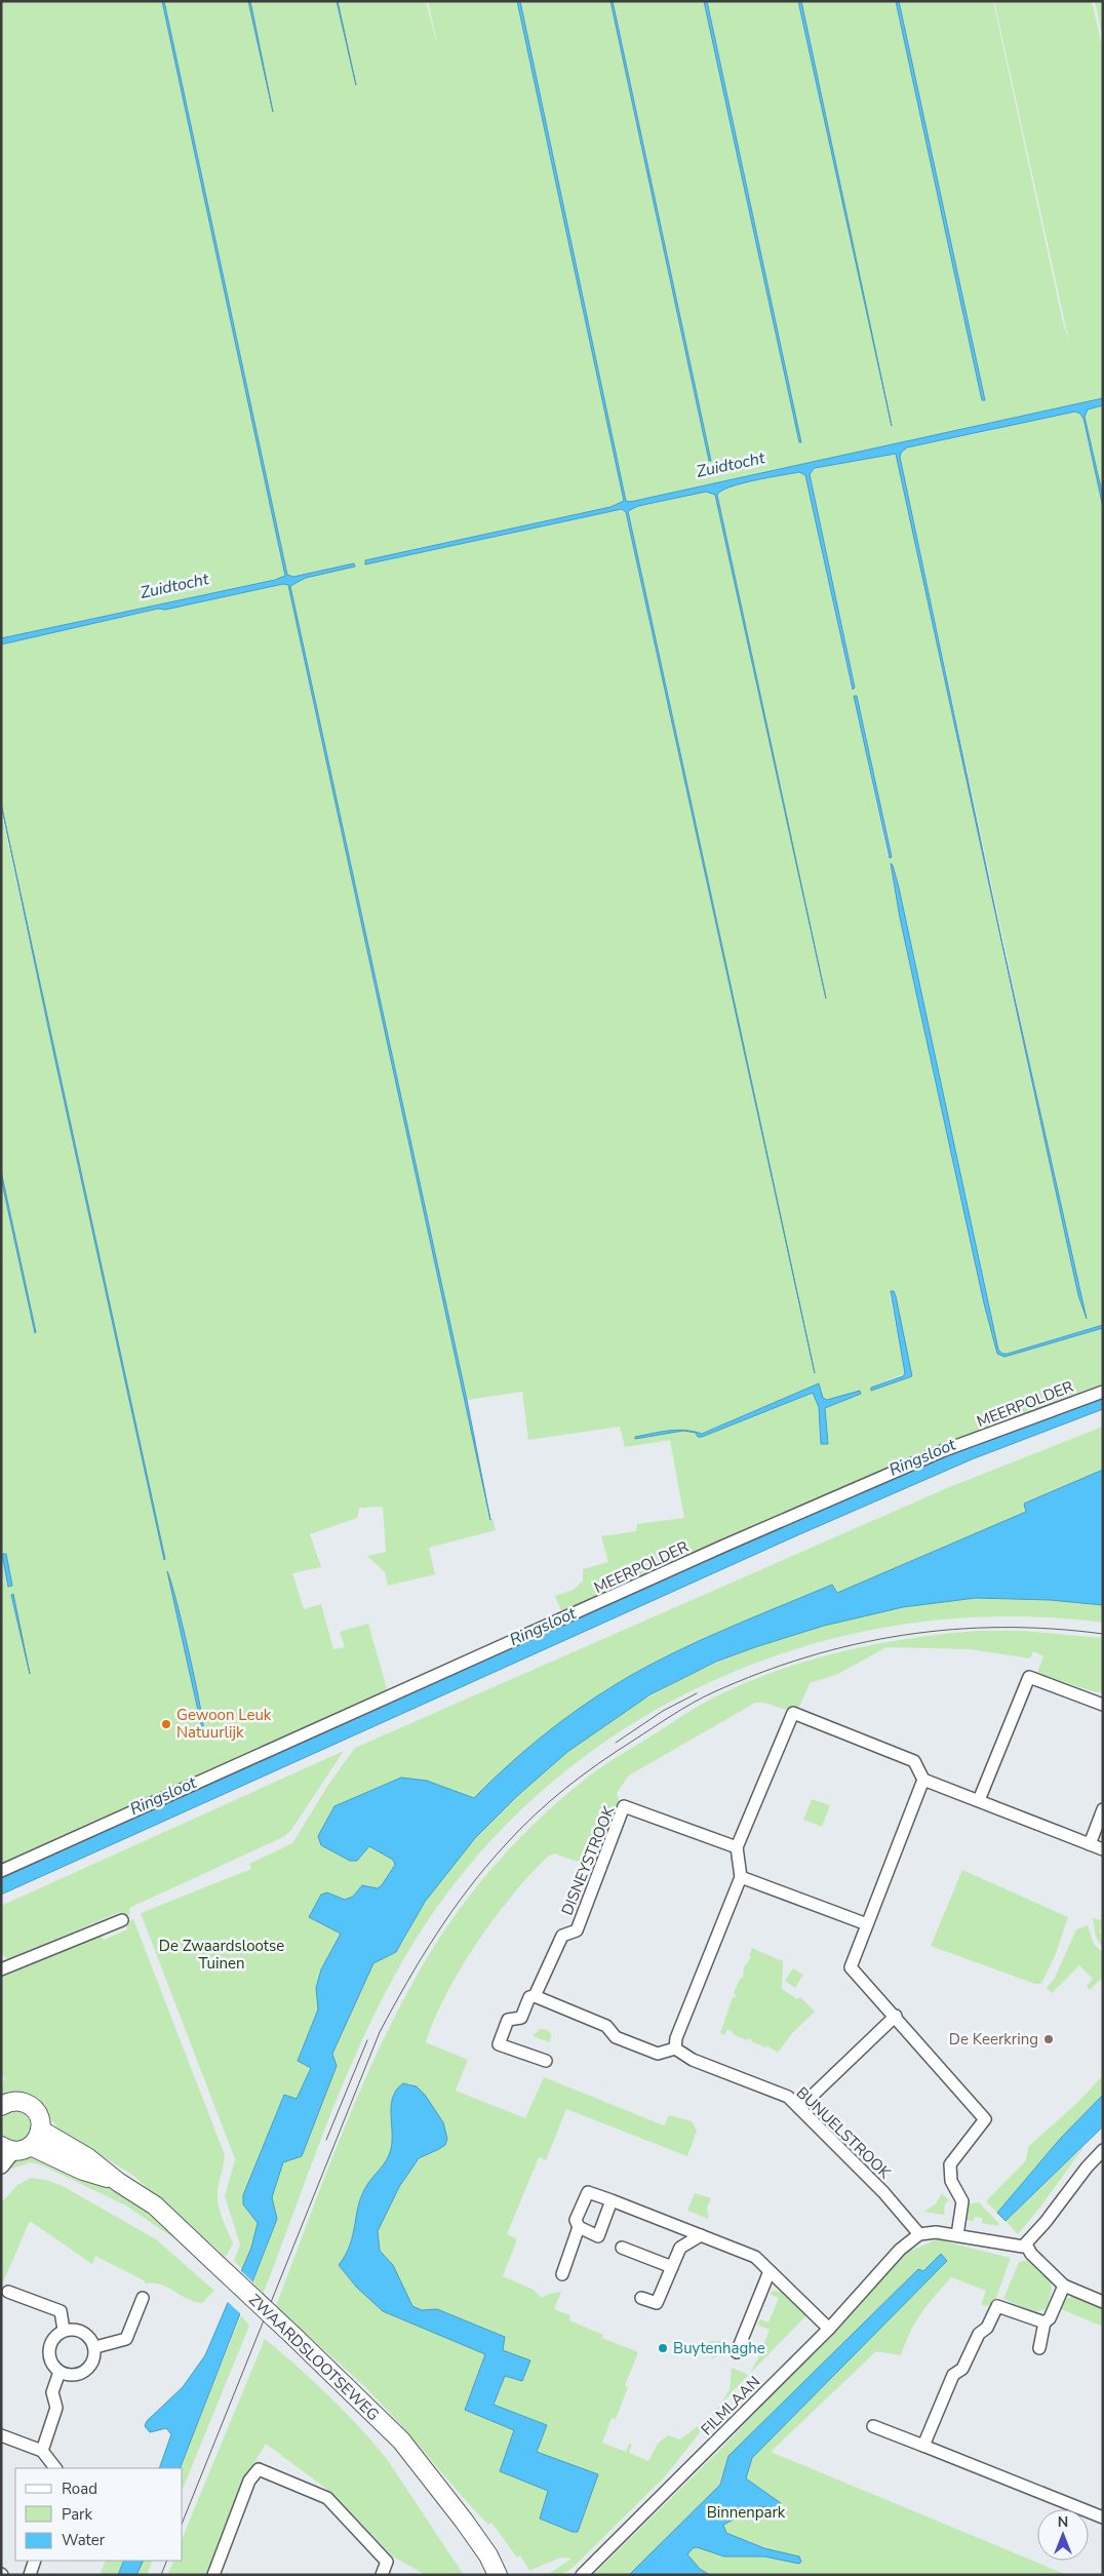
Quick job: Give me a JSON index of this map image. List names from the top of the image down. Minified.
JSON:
{"streets":{"main road":["ZWAARDSLOOTSEWEG"],"street":["MEERPOLDER","DISNEYSTROOK","BUNUELSTROOK","FILMLAAN"]},"crossings":[["BUNUELSTROOK","FILMLAAN"]],"water":["Zuidtocht","Ringsloot"],"parks":["De Zwaardslootse Tuinen","Binnenpark"],"places":["Gewoon Leuk Natuurlijk","De Keerkring","Buytenhaghe"],"legend":["Road","Park","Water"],"north":"top"}
